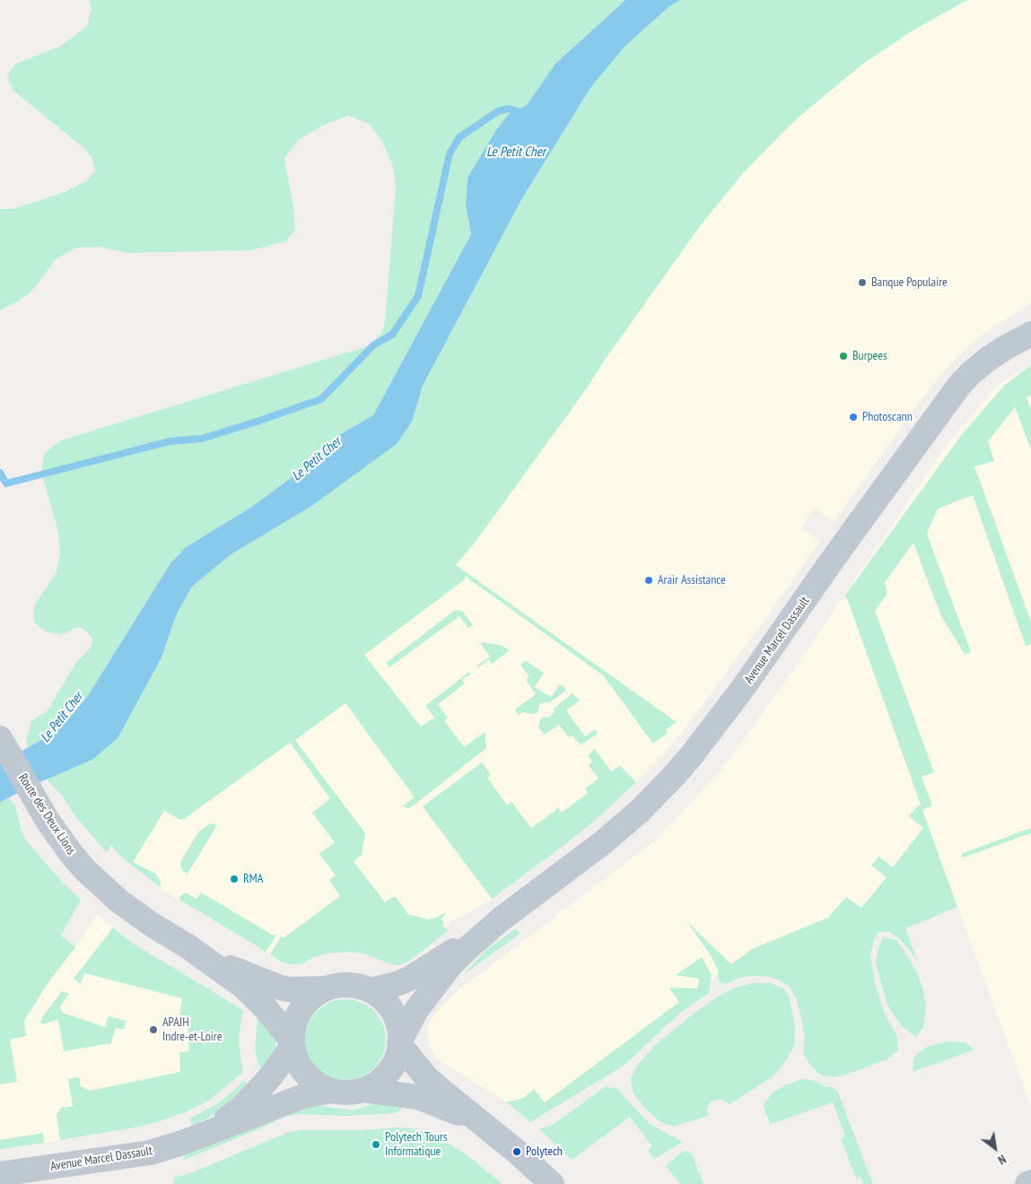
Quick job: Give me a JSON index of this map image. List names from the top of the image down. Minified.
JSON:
{"streets":{"street":["Avenue Marcel Dassault","Route des Deux Lions"]},"crossings":[["Avenue Marcel Dassault","Route des Deux Lions"]],"water":["Le Petit Cher"],"places":["Banque Populaire","Burpees","Photoscann","Arair Assistance","RMA","APAJH Indre-et-Loire","Polytech Tours Informatique","Polytech"],"north":"bottom right"}
